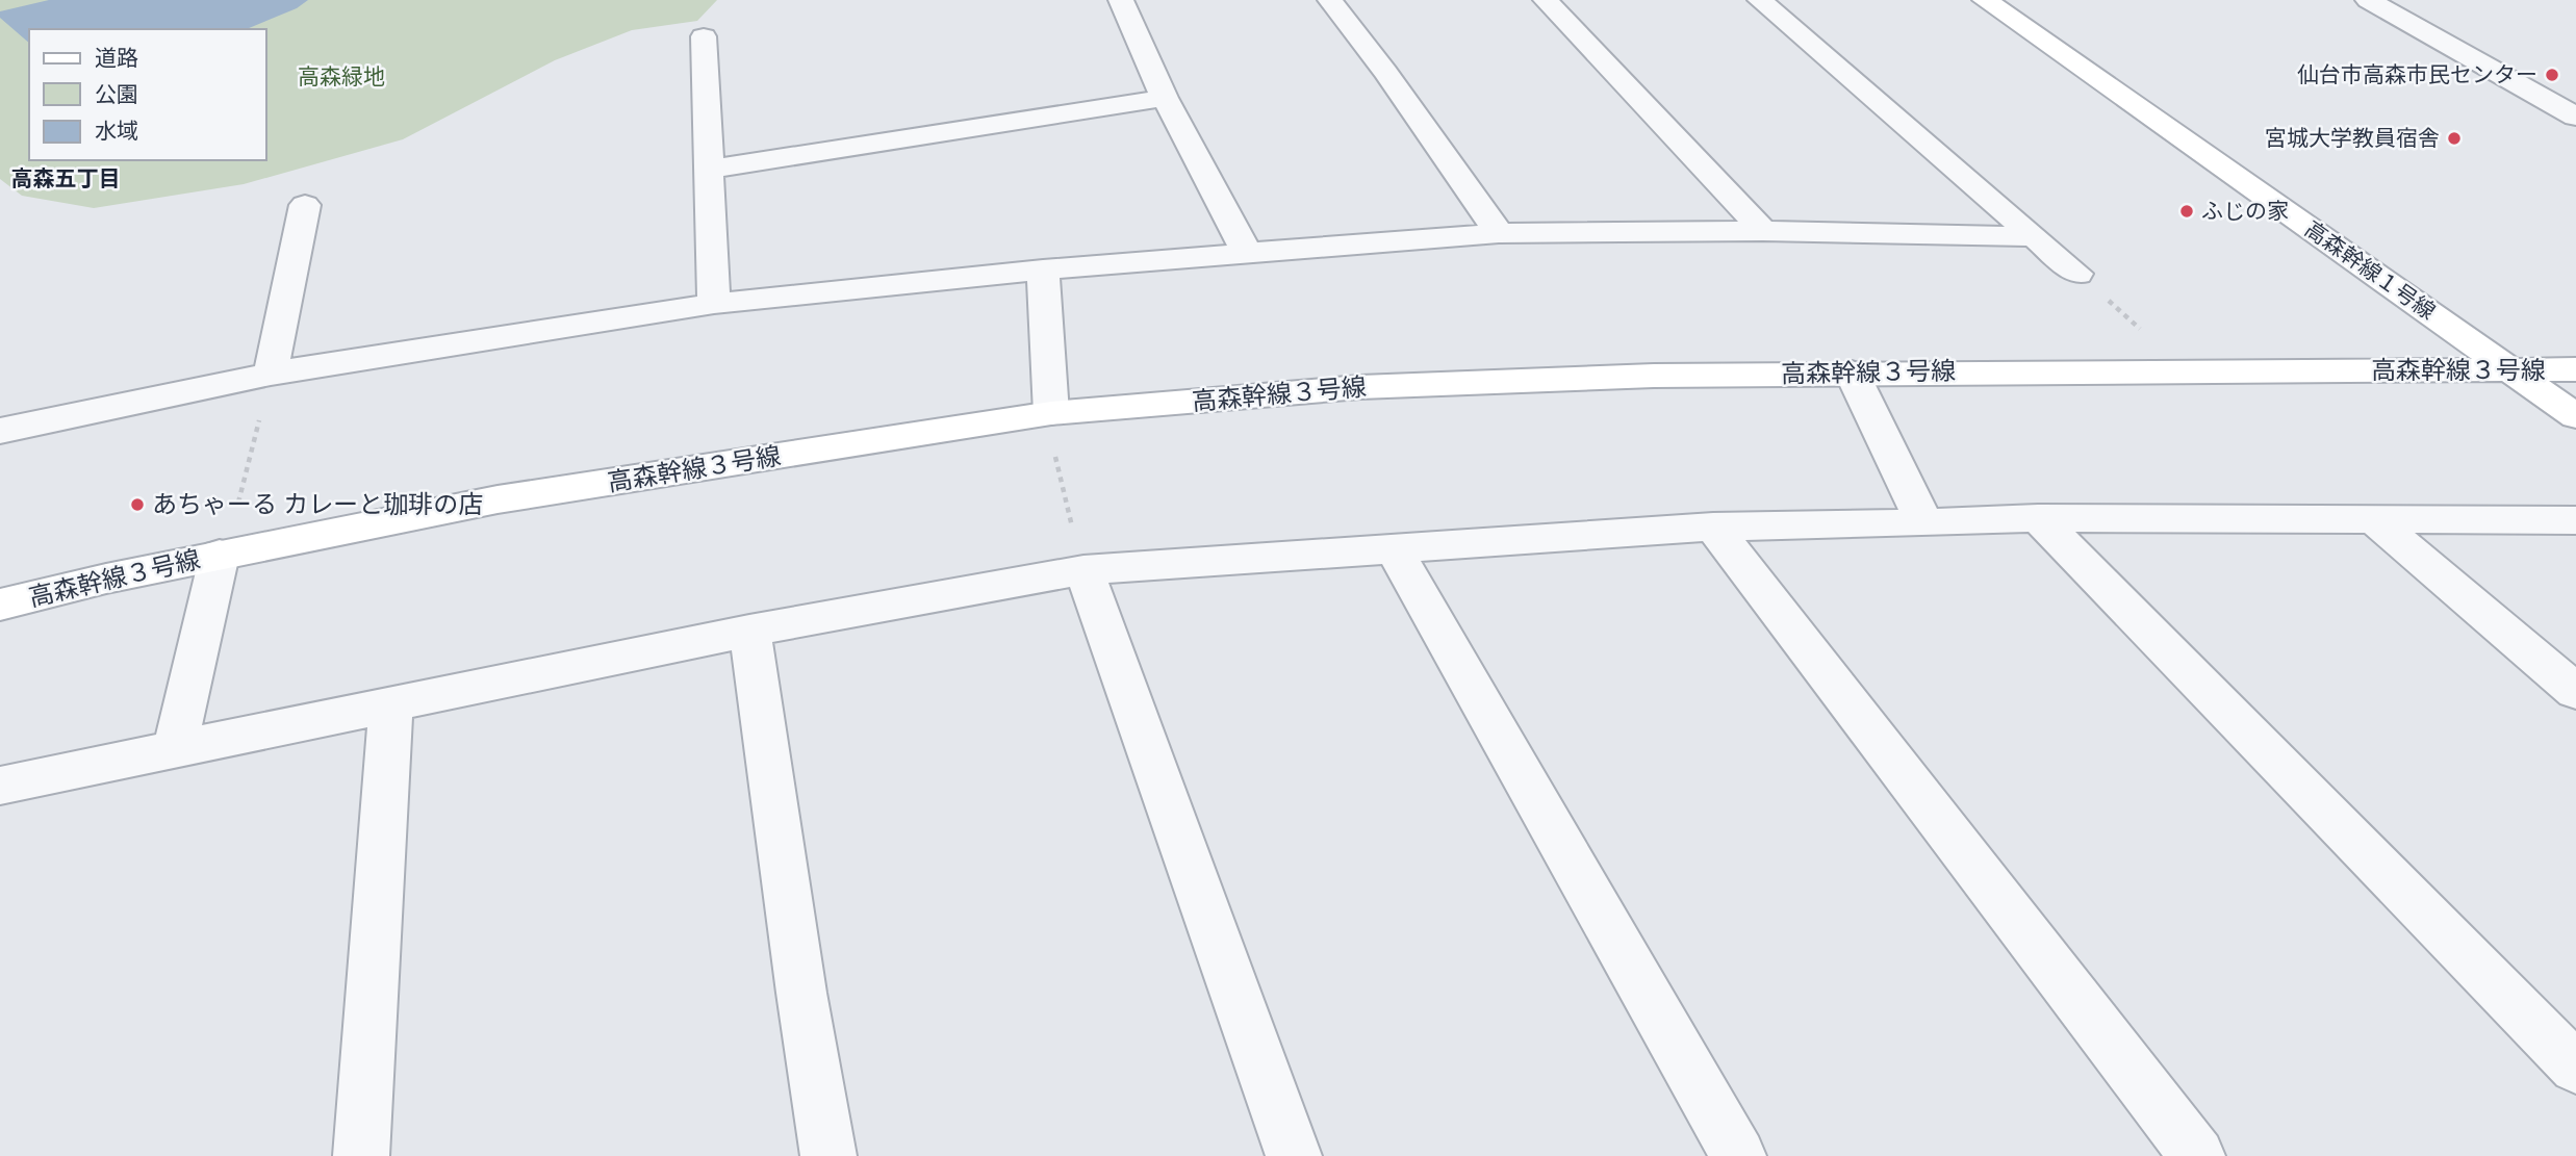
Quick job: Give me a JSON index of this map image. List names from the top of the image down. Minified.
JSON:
{"streets":{"street":["高森幹線１号線","高森幹線３号線"]},"crossings":[["高森幹線１号線","高森幹線３号線"]],"districts":["高森五丁目"],"parks":["高森緑地"],"places":["仙台市高森市民センター","宮城大学教員宿舎","ふじの家","あちゃーる カレーと珈琲の店"],"legend":["道路","公園","水域"]}
